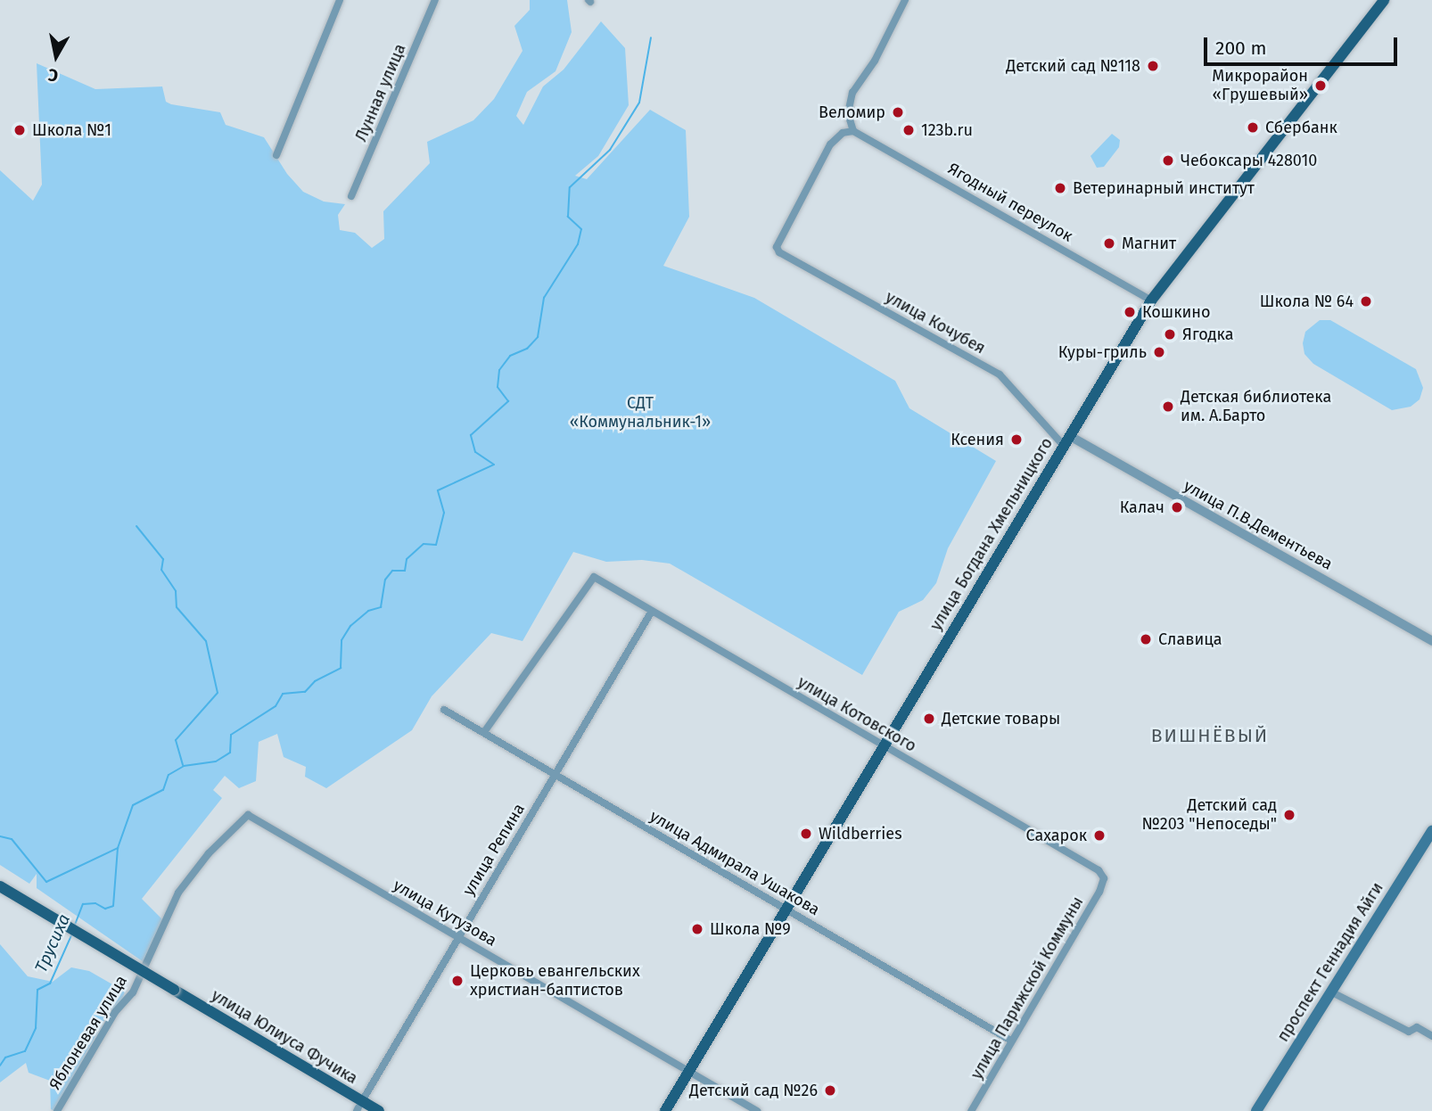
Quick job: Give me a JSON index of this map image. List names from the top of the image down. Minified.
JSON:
{"streets":{"main road":["улица Богдана Хмельницкого","проспект Геннадия Айги","улица Юлиуса Фучика"],"street":["Лунная улица","Ягодный переулок","улица Кочубея","улица П.В.Дементьева","улица Котовского","улица Репина","улица Адмирала Ушакова","улица Кутузова","улица Парижской Коммуны","Яблоневая улица"]},"crossings":[["Ягодный переулок","улица Кочубея"],["Ягодный переулок","улица Богдана Хмельницкого"],["улица Кочубея","улица П.В.Дементьева"],["улица Кочубея","улица Богдана Хмельницкого"],["улица П.В.Дементьева","улица Богдана Хмельницкого"],["улица Богдана Хмельницкого","улица Котовского"],["улица Богдана Хмельницкого","улица Адмирала Ушакова"],["улица Богдана Хмельницкого","улица Кутузова"],["улица Котовского","улица Репина"],["улица Котовского","улица Адмирала Ушакова"],["улица Котовского","улица Парижской Коммуны"],["улица Репина","улица Адмирала Ушакова"],["улица Репина","улица Кутузова"],["улица Репина","улица Юлиуса Фучика"],["улица Адмирала Ушакова","улица Парижской Коммуны"],["улица Кутузова","Яблоневая улица"]],"districts":["ВИШНЁВЫЙ"],"water":["Трусиха"],"parks":["СДТ «Коммунальник-1»"],"places":["Детский сад №118","Микрорайон «Грушевый»","Веломир","Сбербанк","Школа №1","123b.ru","Чебоксары 428010","Ветеринарный институт","Магнит","Школа № 64","Кошкино","Ягодка","Куры-гриль","Детская библиотека им. А.Барто","Ксения","Калач","Славица","Детские товары","Детский сад №203 \"Непоседы\"","Wildberries","Сахарок","Школа №9","Церковь евангельских христиан-баптистов","Детский сад №26"],"scale_bar":"200 m","north":"bottom"}
